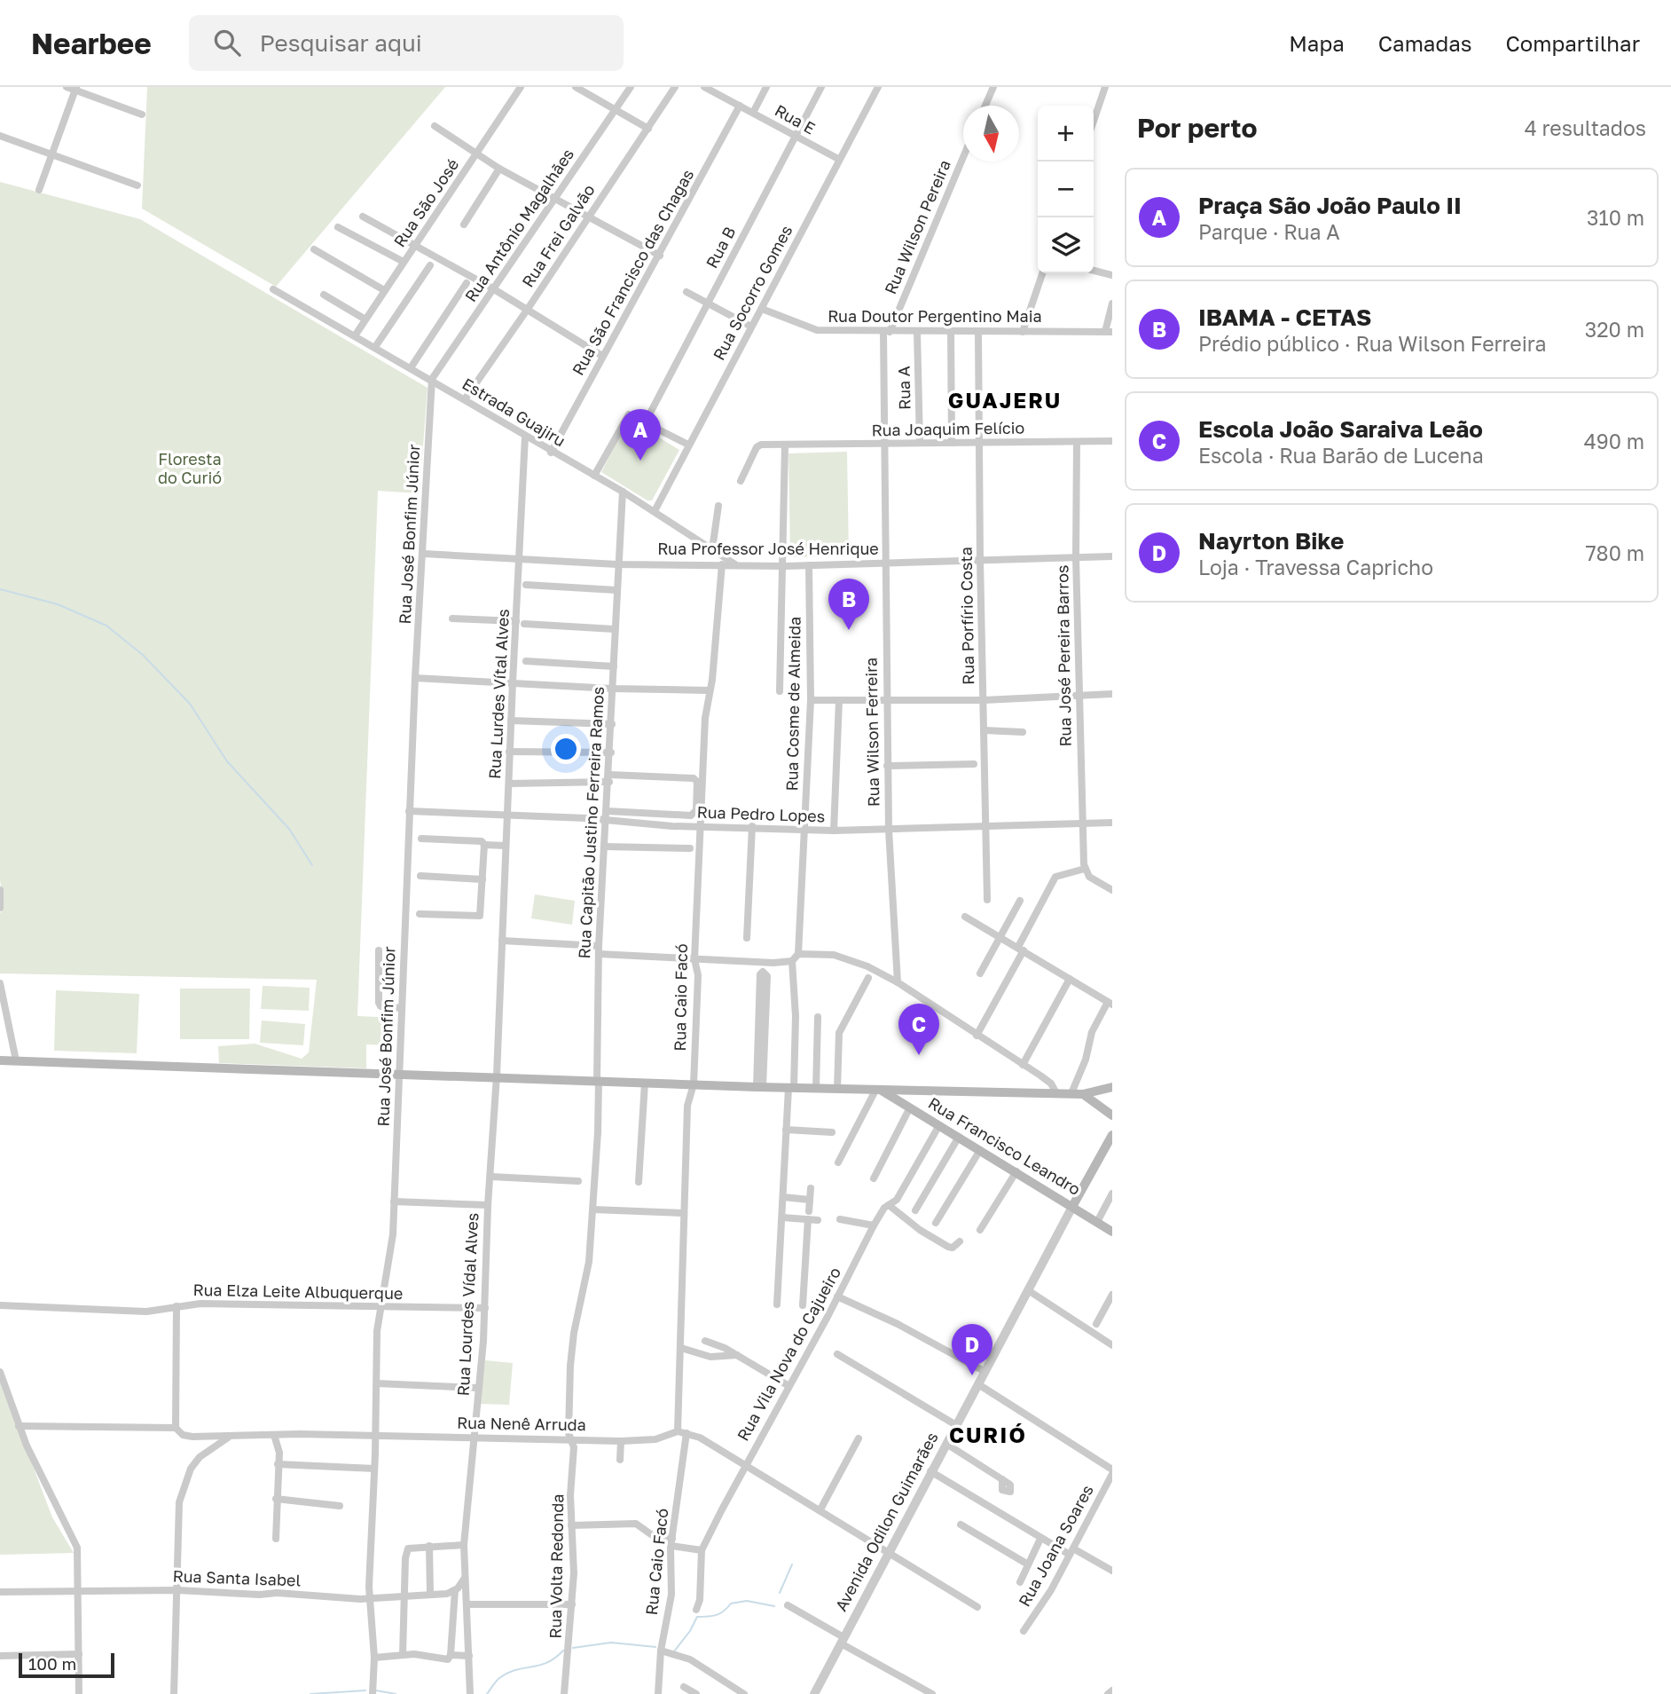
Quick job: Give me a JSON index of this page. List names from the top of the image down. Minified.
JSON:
{"streets":{"main road":["Rua Francisco Leandro","Avenida Odilon Guimarães"],"street":["Rua E","Rua São José","Rua Antônio Magalhães","Rua Wilson Pereira","Rua Frei Galvão","Rua B","Rua São Francisco das Chagas","Rua Socorro Gomes","Rua Doutor Pergentino Maia","Rua A","Estrada Guajiru","Rua Joaquim Felício","Rua José Bonfim Júnior","Rua Professor José Henrique","Rua Porfírio Costa","Rua José Pereira Barros","Rua Lurdes Vítal Alves","Rua Cosme de Almeida","Rua Wilson Ferreira","Rua Pedro Lopes","Rua Capitão Justino Ferreira Ramos","Rua Caio Facó","Rua Elza Leite Albuquerque","Rua Lourdes Vídal Alves","Rua Vila Nova do Cajueiro","Rua Nenê Arruda","Rua Joana Soares","Rua Volta Redonda","Rua Santa Isabel"]},"crossings":[["Rua E","Rua B"],["Rua E","Rua São Francisco das Chagas"],["Rua E","Rua Socorro Gomes"],["Rua São José","Estrada Guajiru"],["Rua Antônio Magalhães","Estrada Guajiru"],["Rua Antônio Magalhães","Rua José Bonfim Júnior"],["Rua Wilson Pereira","Rua Doutor Pergentino Maia"],["Rua Wilson Pereira","Rua Wilson Ferreira"],["Rua Frei Galvão","Estrada Guajiru"],["Rua São Francisco das Chagas","Estrada Guajiru"],["Rua Socorro Gomes","Rua Doutor Pergentino Maia"],["Rua Socorro Gomes","Estrada Guajiru"],["Rua Doutor Pergentino Maia","Rua A"],["Rua Doutor Pergentino Maia","Rua Porfírio Costa"],["Rua Doutor Pergentino Maia","Rua Wilson Ferreira"],["Rua A","Rua Joaquim Felício"],["Estrada Guajiru","Rua José Bonfim Júnior"],["Estrada Guajiru","Rua Professor José Henrique"],["Estrada Guajiru","Rua Lurdes Vítal Alves"],["Estrada Guajiru","Rua Capitão Justino Ferreira Ramos"],["Rua Joaquim Felício","Rua Porfírio Costa"],["Rua Joaquim Felício","Rua José Pereira Barros"],["Rua Joaquim Felício","Rua Wilson Ferreira"],["Rua José Bonfim Júnior","Rua Professor José Henrique"],["Rua José Bonfim Júnior","Rua Pedro Lopes"],["Rua José Bonfim Júnior","Rua Elza Leite Albuquerque"],["Rua José Bonfim Júnior","Rua Nenê Arruda"],["Rua José Bonfim Júnior","Rua Santa Isabel"],["Rua Professor José Henrique","Rua Porfírio Costa"],["Rua Professor José Henrique","Rua José Pereira Barros"],["Rua Professor José Henrique","Rua Lurdes Vítal Alves"],["Rua Professor José Henrique","Rua Cosme de Almeida"],["Rua Professor José Henrique","Rua Wilson Ferreira"],["Rua Professor José Henrique","Rua Capitão Justino Ferreira Ramos"],["Rua Professor José Henrique","Rua Caio Facó"],["Rua Porfírio Costa","Rua Pedro Lopes"],["Rua José Pereira Barros","Rua Pedro Lopes"],["Rua Lurdes Vítal Alves","Rua Pedro Lopes"],["Rua Lurdes Vítal Alves","Rua Lourdes Vídal Alves"],["Rua Cosme de Almeida","Rua Pedro Lopes"],["Rua Wilson Ferreira","Rua Pedro Lopes"],["Rua Pedro Lopes","Rua Capitão Justino Ferreira Ramos"],["Rua Pedro Lopes","Rua Caio Facó"],["Rua Capitão Justino Ferreira Ramos","Rua Nenê Arruda"],["Rua Capitão Justino Ferreira Ramos","Rua Volta Redonda"],["Rua Caio Facó","Rua Nenê Arruda"],["Rua Francisco Leandro","Rua Vila Nova do Cajueiro"],["Rua Francisco Leandro","Avenida Odilon Guimarães"],["Rua Elza Leite Albuquerque","Rua Lourdes Vídal Alves"],["Rua Lourdes Vídal Alves","Rua Nenê Arruda"],["Rua Vila Nova do Cajueiro","Rua Nenê Arruda"],["Rua Nenê Arruda","Avenida Odilon Guimarães"],["Rua Nenê Arruda","Rua Volta Redonda"]],"districts":["GUAJERU","CURIÓ"],"parks":["Floresta do Curió"],"scale_bar":"100 m","north":"bottom","page":{"header":"Nearbee","search":"Pesquisar aqui","nav":["Mapa","Camadas","Compartilhar"],"heading":["Por perto","4 resultados"],"map_buttons":["+","−"],"list":[{"mark":"A","name":"Praça São João Paulo II","note":"Parque · Rua A","value":"310 m"},{"mark":"B","name":"IBAMA - CETAS","note":"Prédio público · Rua Wilson Ferreira","value":"320 m"},{"mark":"C","name":"Escola João Saraiva Leão","note":"Escola · Rua Barão de Lucena","value":"490 m"},{"mark":"D","name":"Nayrton Bike","note":"Loja · Travessa Capricho","value":"780 m"}],"pins":["A","B","C","D"],"scale":"100 m"}}
